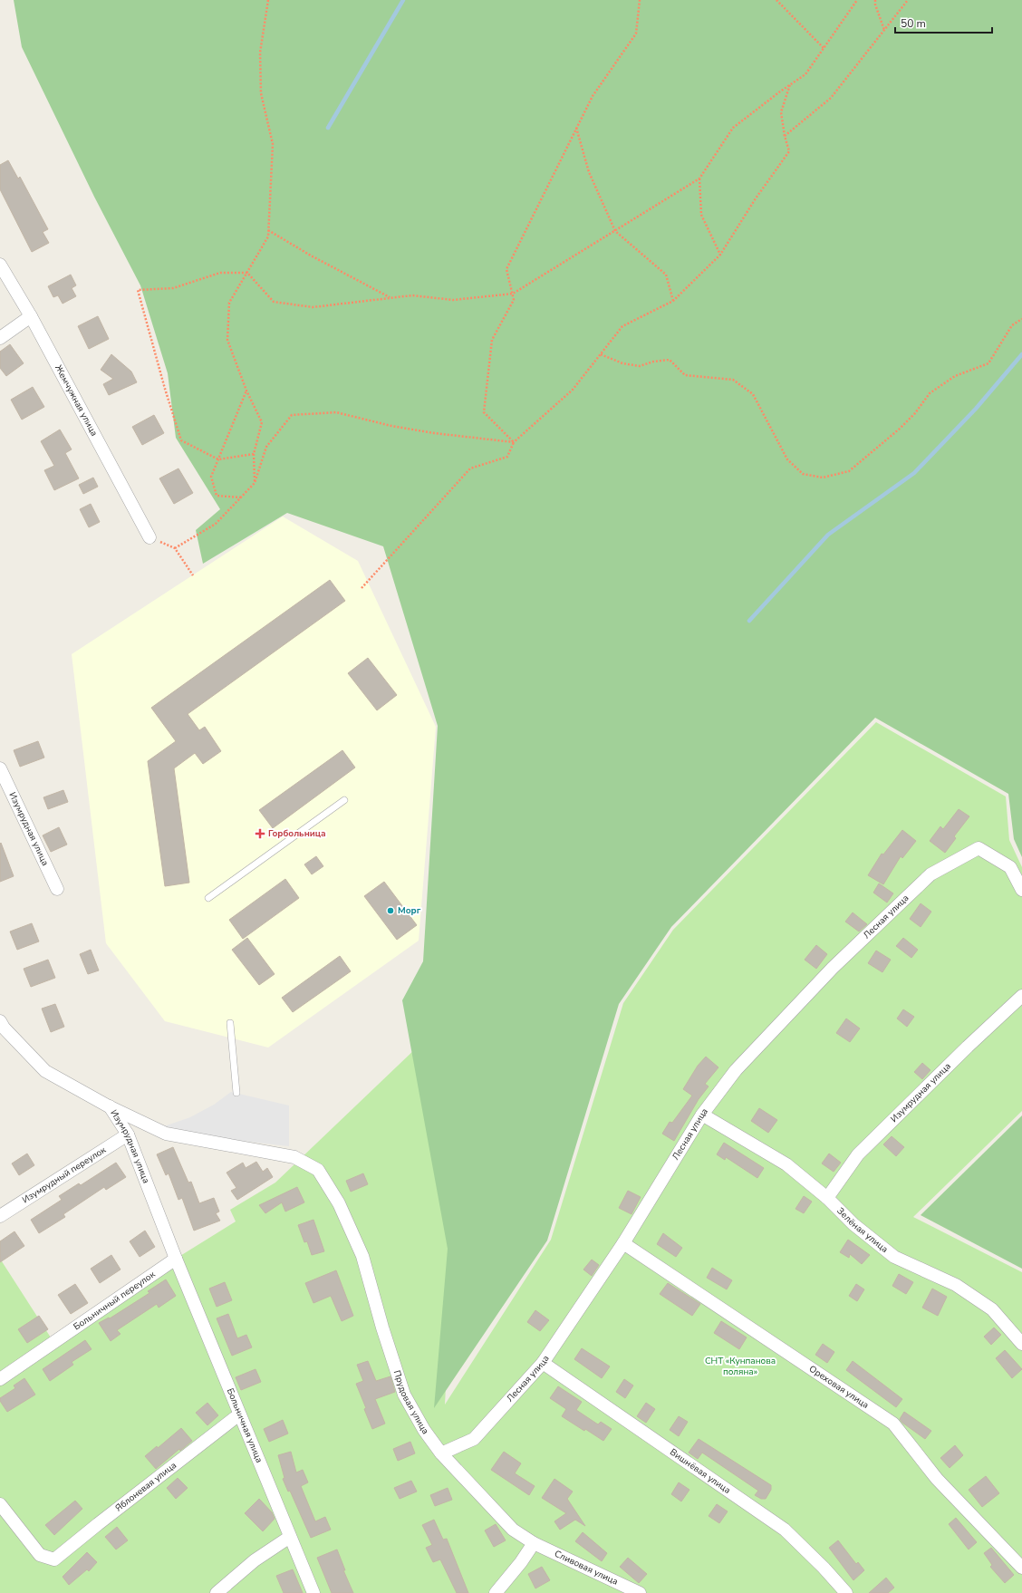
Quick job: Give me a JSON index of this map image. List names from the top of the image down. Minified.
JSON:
{"streets":{"street":["Жемчужная улица","Изумрудная улица","Лесная улица","Изумрудный переулок","Зелёная улица","Больничный переулок","Ореховая улица","Прудовая улица","Больничная улица","Вишнёвая улица","Яблоневая улица","Сливовая улица"]},"crossings":[["Изумрудная улица","Изумрудный переулок"],["Изумрудная улица","Зелёная улица"],["Изумрудная улица","Больничный переулок"],["Изумрудная улица","Прудовая улица"],["Изумрудная улица","Больничная улица"],["Лесная улица","Зелёная улица"],["Лесная улица","Ореховая улица"],["Лесная улица","Прудовая улица"],["Лесная улица","Вишнёвая улица"],["Больничный переулок","Больничная улица"],["Прудовая улица","Сливовая улица"],["Больничная улица","Яблоневая улица"]],"parks":["СНТ «Кунпанова поляна»"],"places":{"health":["Горбольница"],"other":["Морг"]},"scale_bar":"50 m"}
